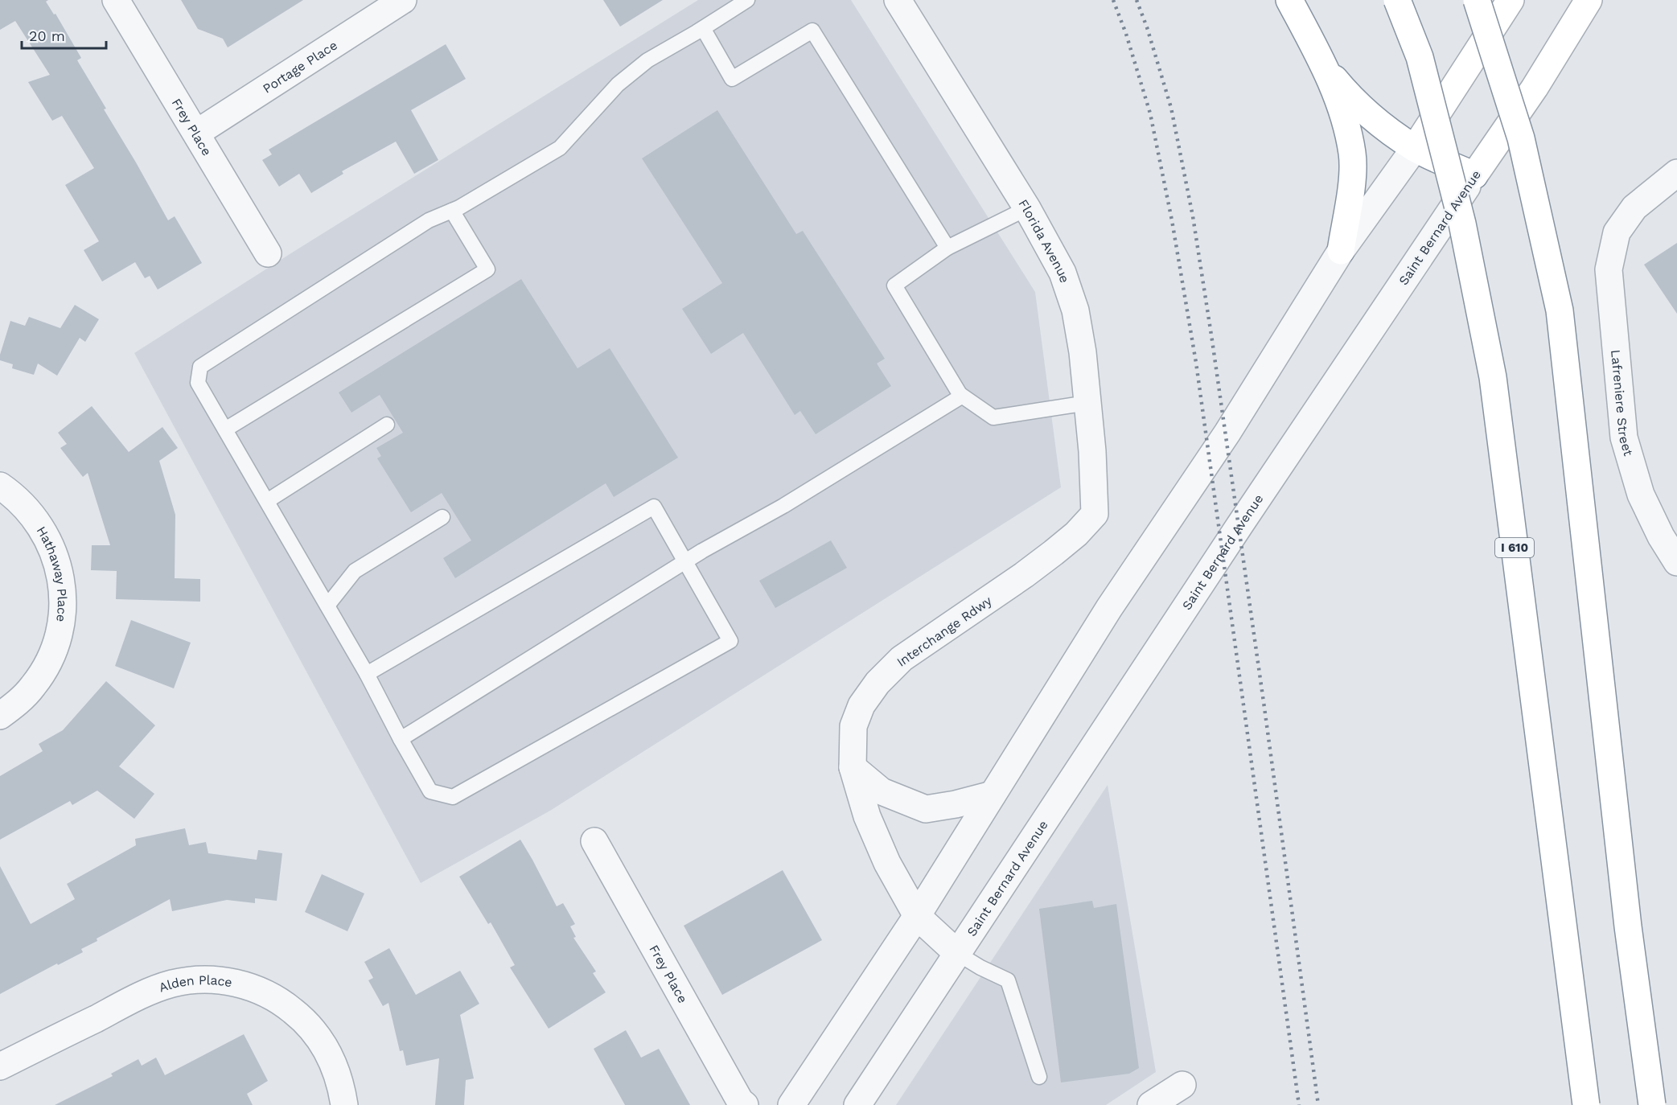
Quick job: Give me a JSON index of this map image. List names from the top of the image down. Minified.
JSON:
{"streets":{"main road":["Saint Bernard Avenue","I 610"],"street":["Portage Place","Frey Place","Florida Avenue","Lafreniere Street","Hathaway Place","Interchange Rdwy","Alden Place"]},"crossings":[["Portage Place","Frey Place"],["Saint Bernard Avenue","Interchange Rdwy"],["Florida Avenue","Interchange Rdwy"]],"scale_bar":"20 m"}
